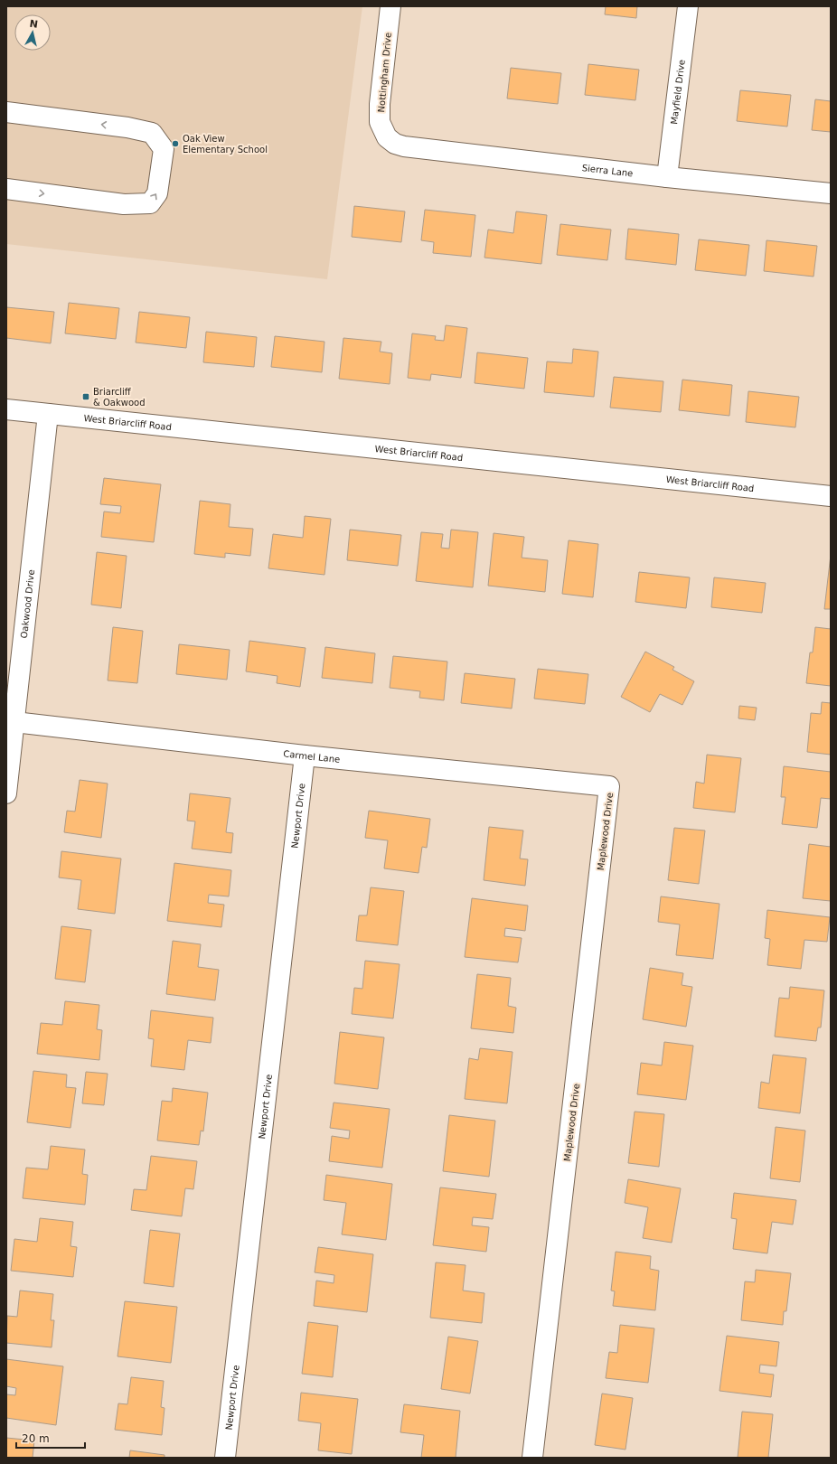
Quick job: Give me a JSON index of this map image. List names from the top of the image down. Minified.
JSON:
{"streets":{"street":["Nottingham Drive","Mayfield Drive","Sierra Lane","West Briarcliff Road","Oakwood Drive","Carmel Lane","Newport Drive","Maplewood Drive"]},"crossings":[["Nottingham Drive","Sierra Lane"],["Mayfield Drive","Sierra Lane"],["West Briarcliff Road","Oakwood Drive"],["Oakwood Drive","Carmel Lane"],["Carmel Lane","Newport Drive"],["Carmel Lane","Maplewood Drive"]],"places":{"other":["Oak View Elementary School"],"transit":["Briarcliff & Oakwood"]},"scale_bar":"20 m","north":"top"}
